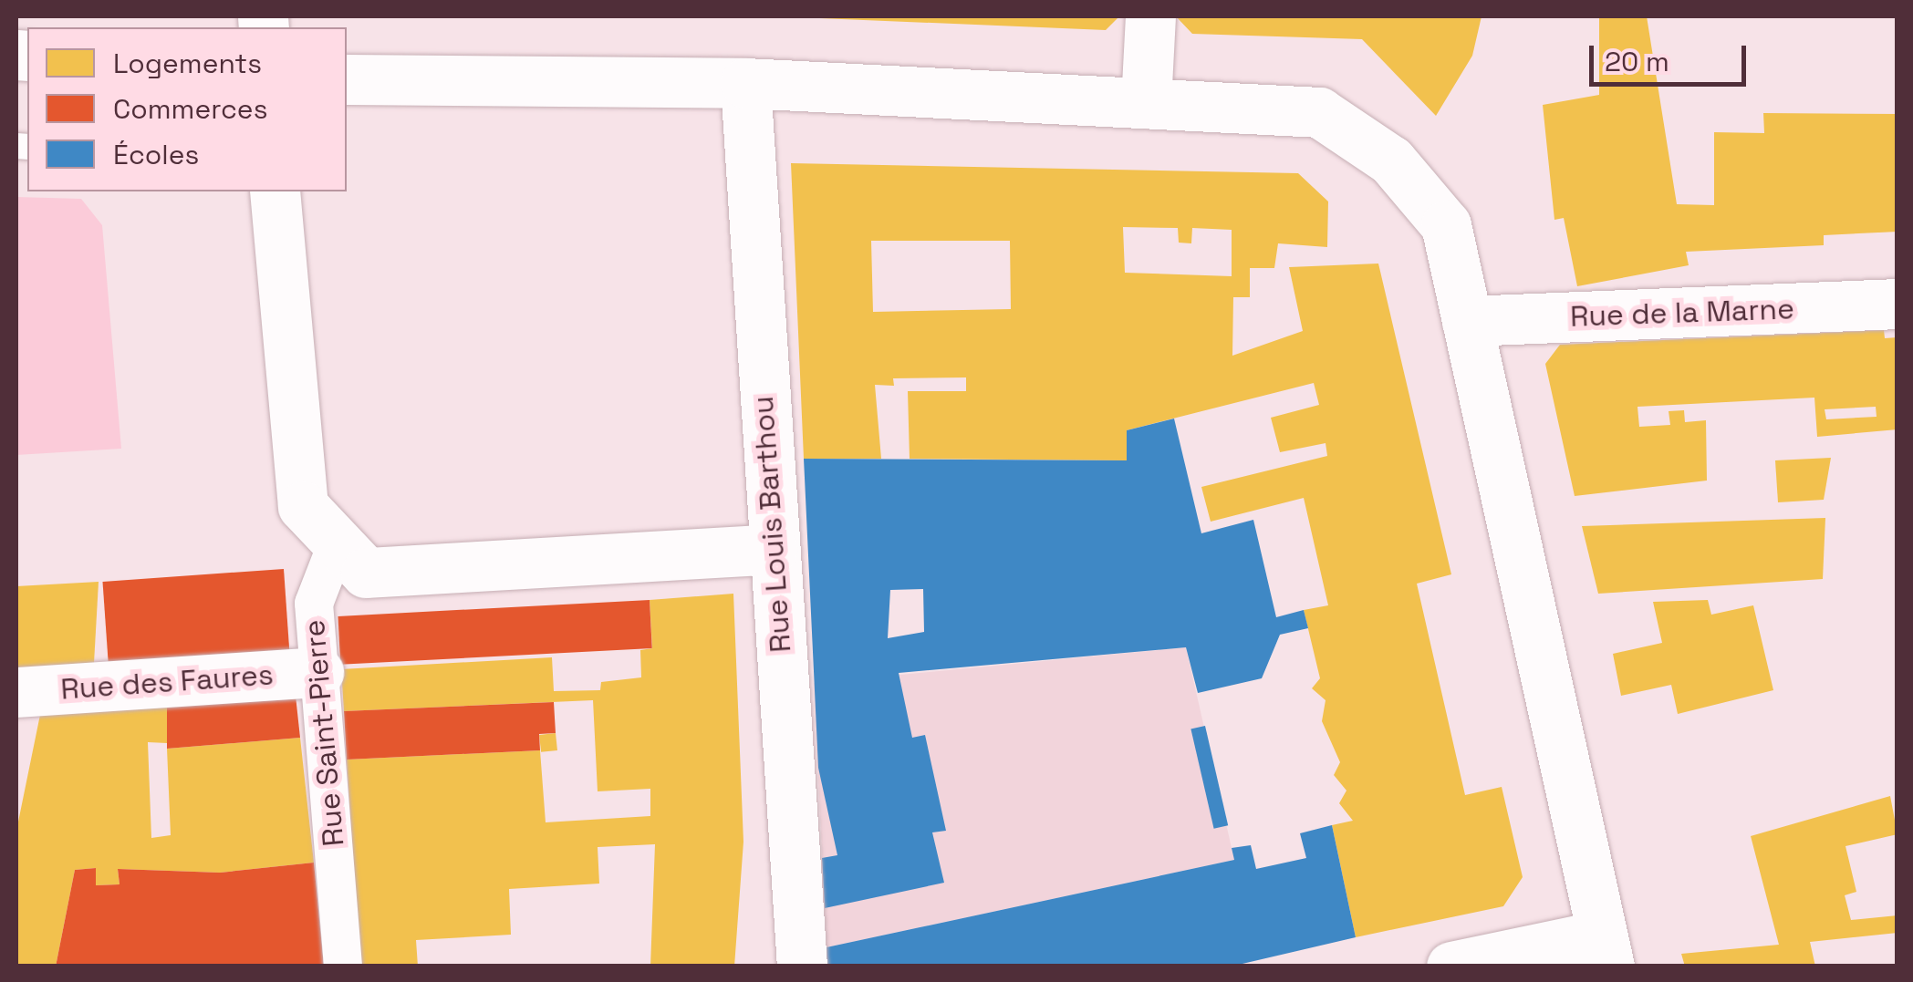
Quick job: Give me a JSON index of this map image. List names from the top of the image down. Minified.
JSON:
{"streets":{"street":["Rue de la Marne","Rue Louis Barthou","Rue des Faures","Rue Saint-Pierre"]},"crossings":[["Rue des Faures","Rue Saint-Pierre"]],"legend":["Logements","Commerces","Écoles"],"scale_bar":"20 m"}
